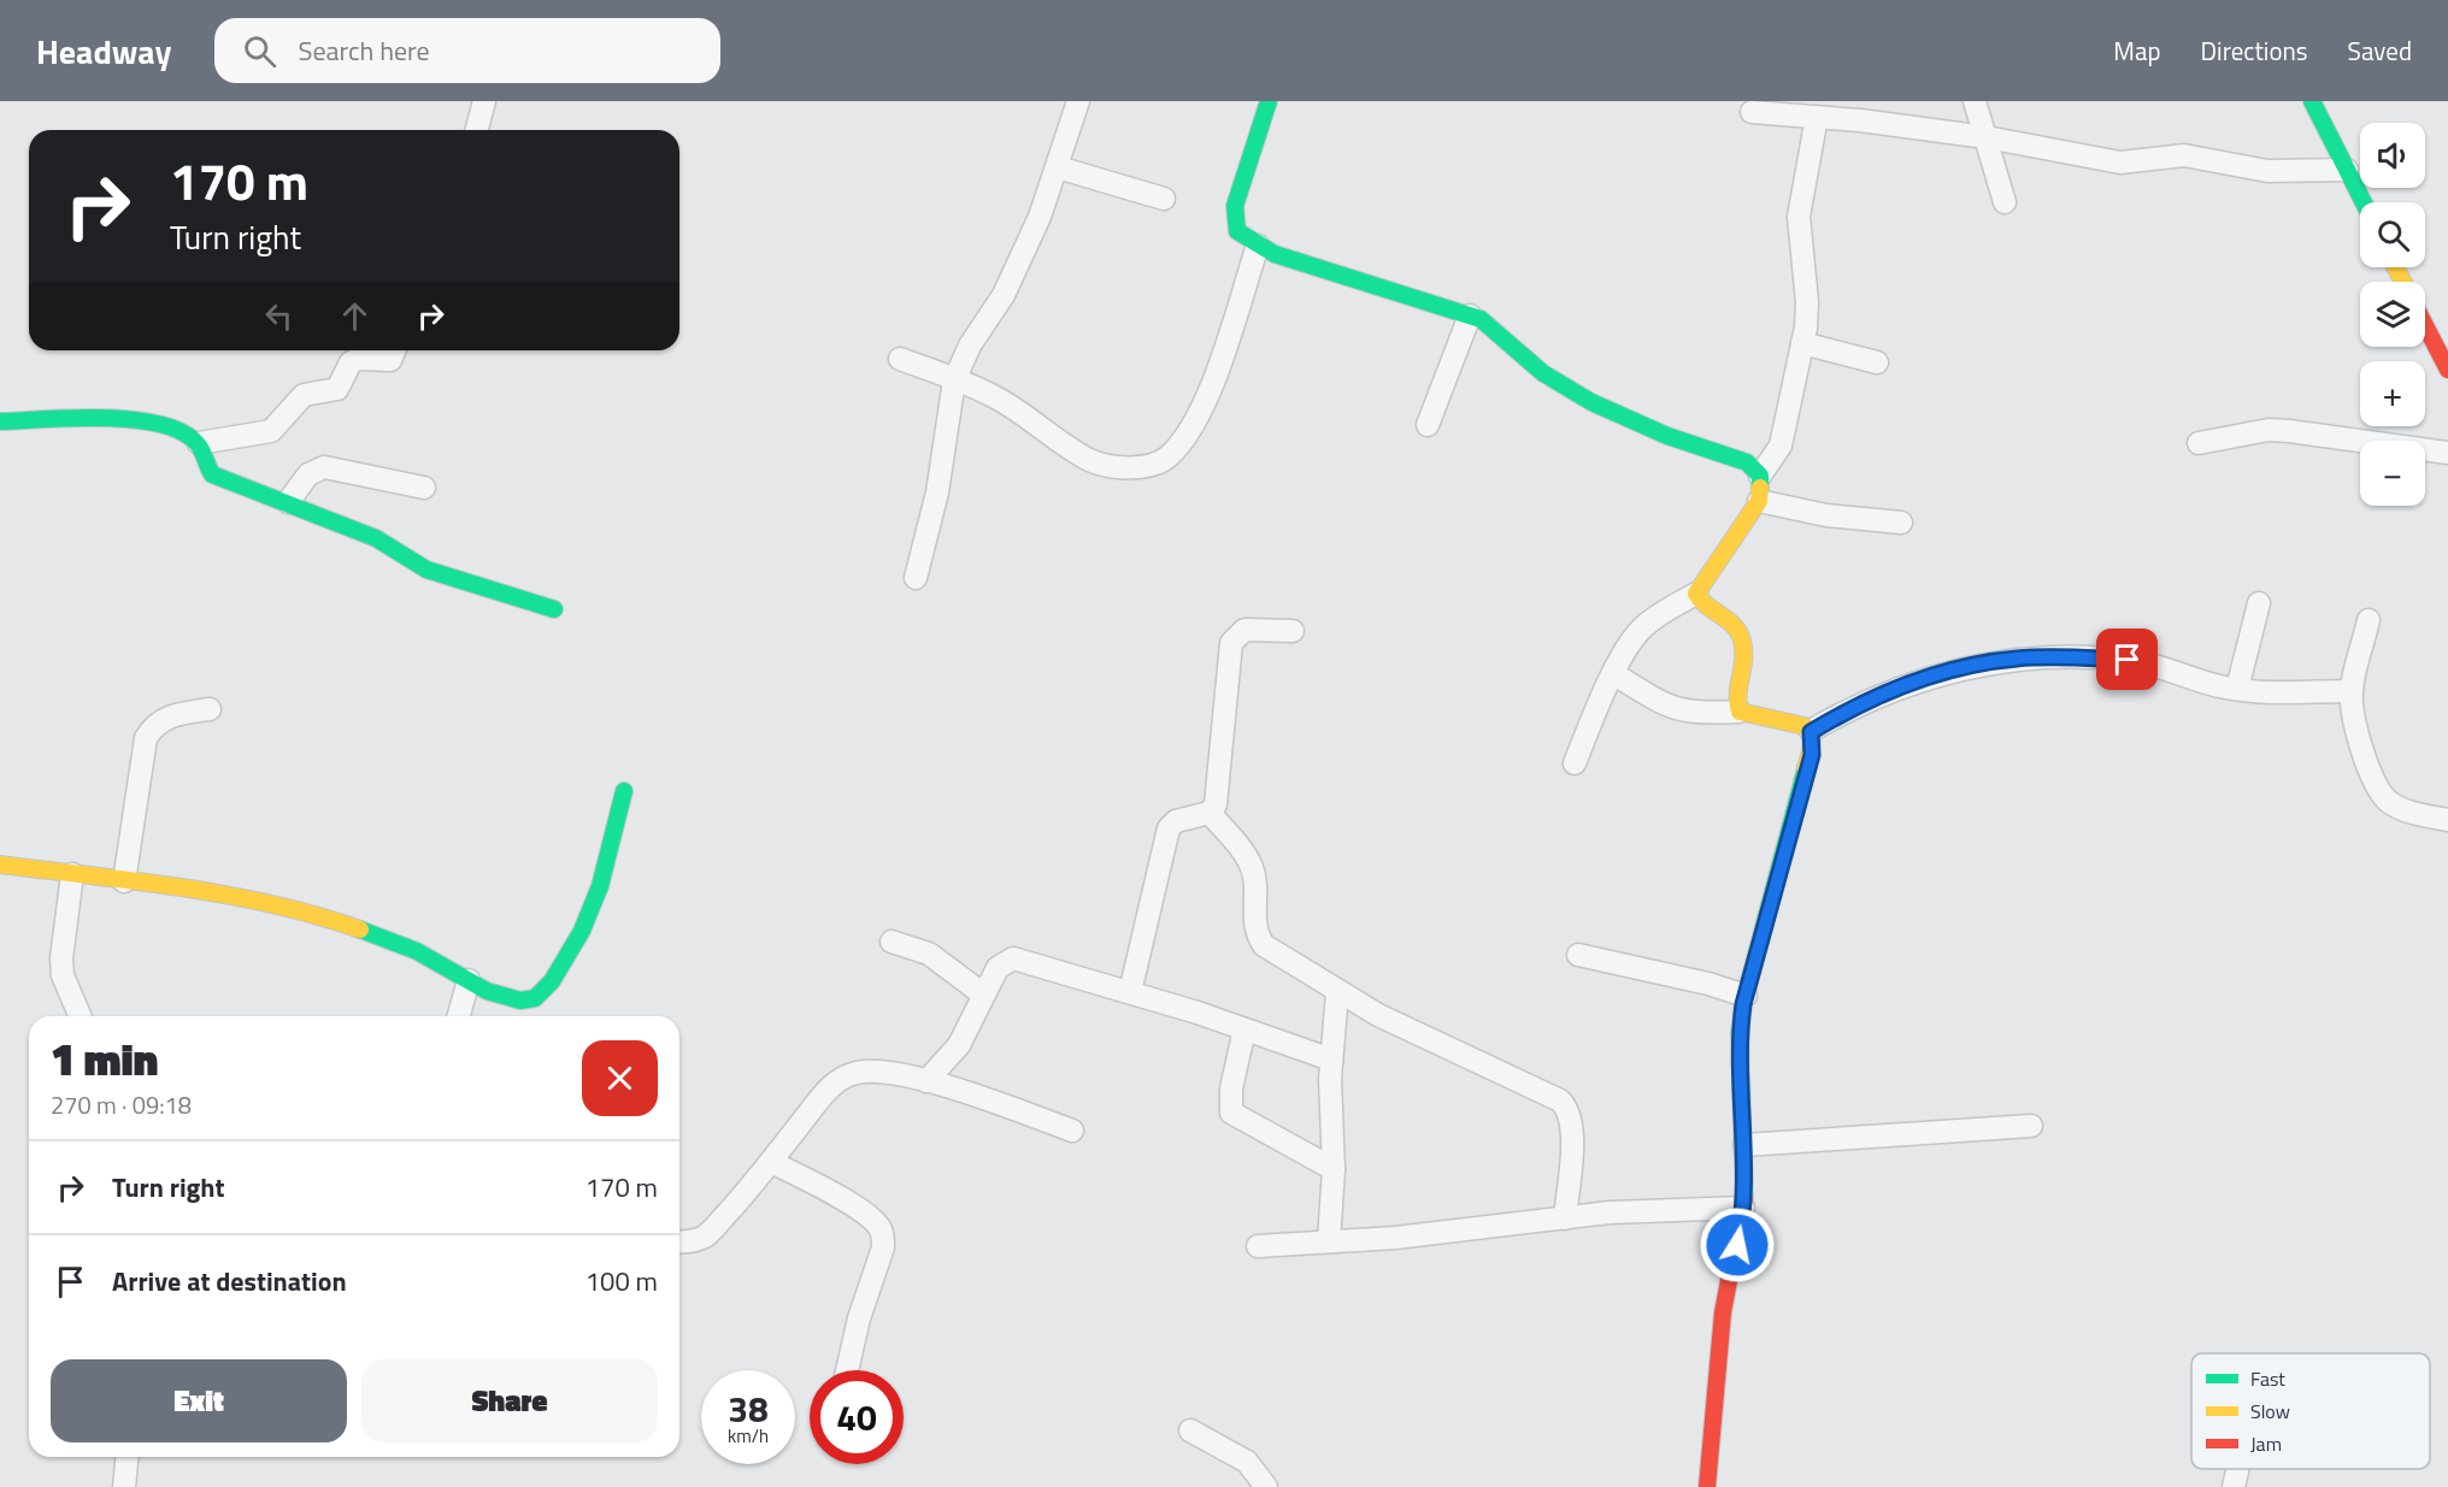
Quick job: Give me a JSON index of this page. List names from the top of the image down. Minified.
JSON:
{"legend":["Fast","Slow","Jam"],"page":{"header":"Headway","search":"Search here","nav":["Map","Directions","Saved"],"map_buttons":["+","−"],"turn":["170 m","Turn right"],"heading":["1 min","270 m · 09:18"],"list":[{"name":"Turn right","value":"170 m"},{"name":"Arrive at destination","value":"100 m"}],"buttons":["Exit","Share"],"speed":"38 km/h","limit":"40"}}
